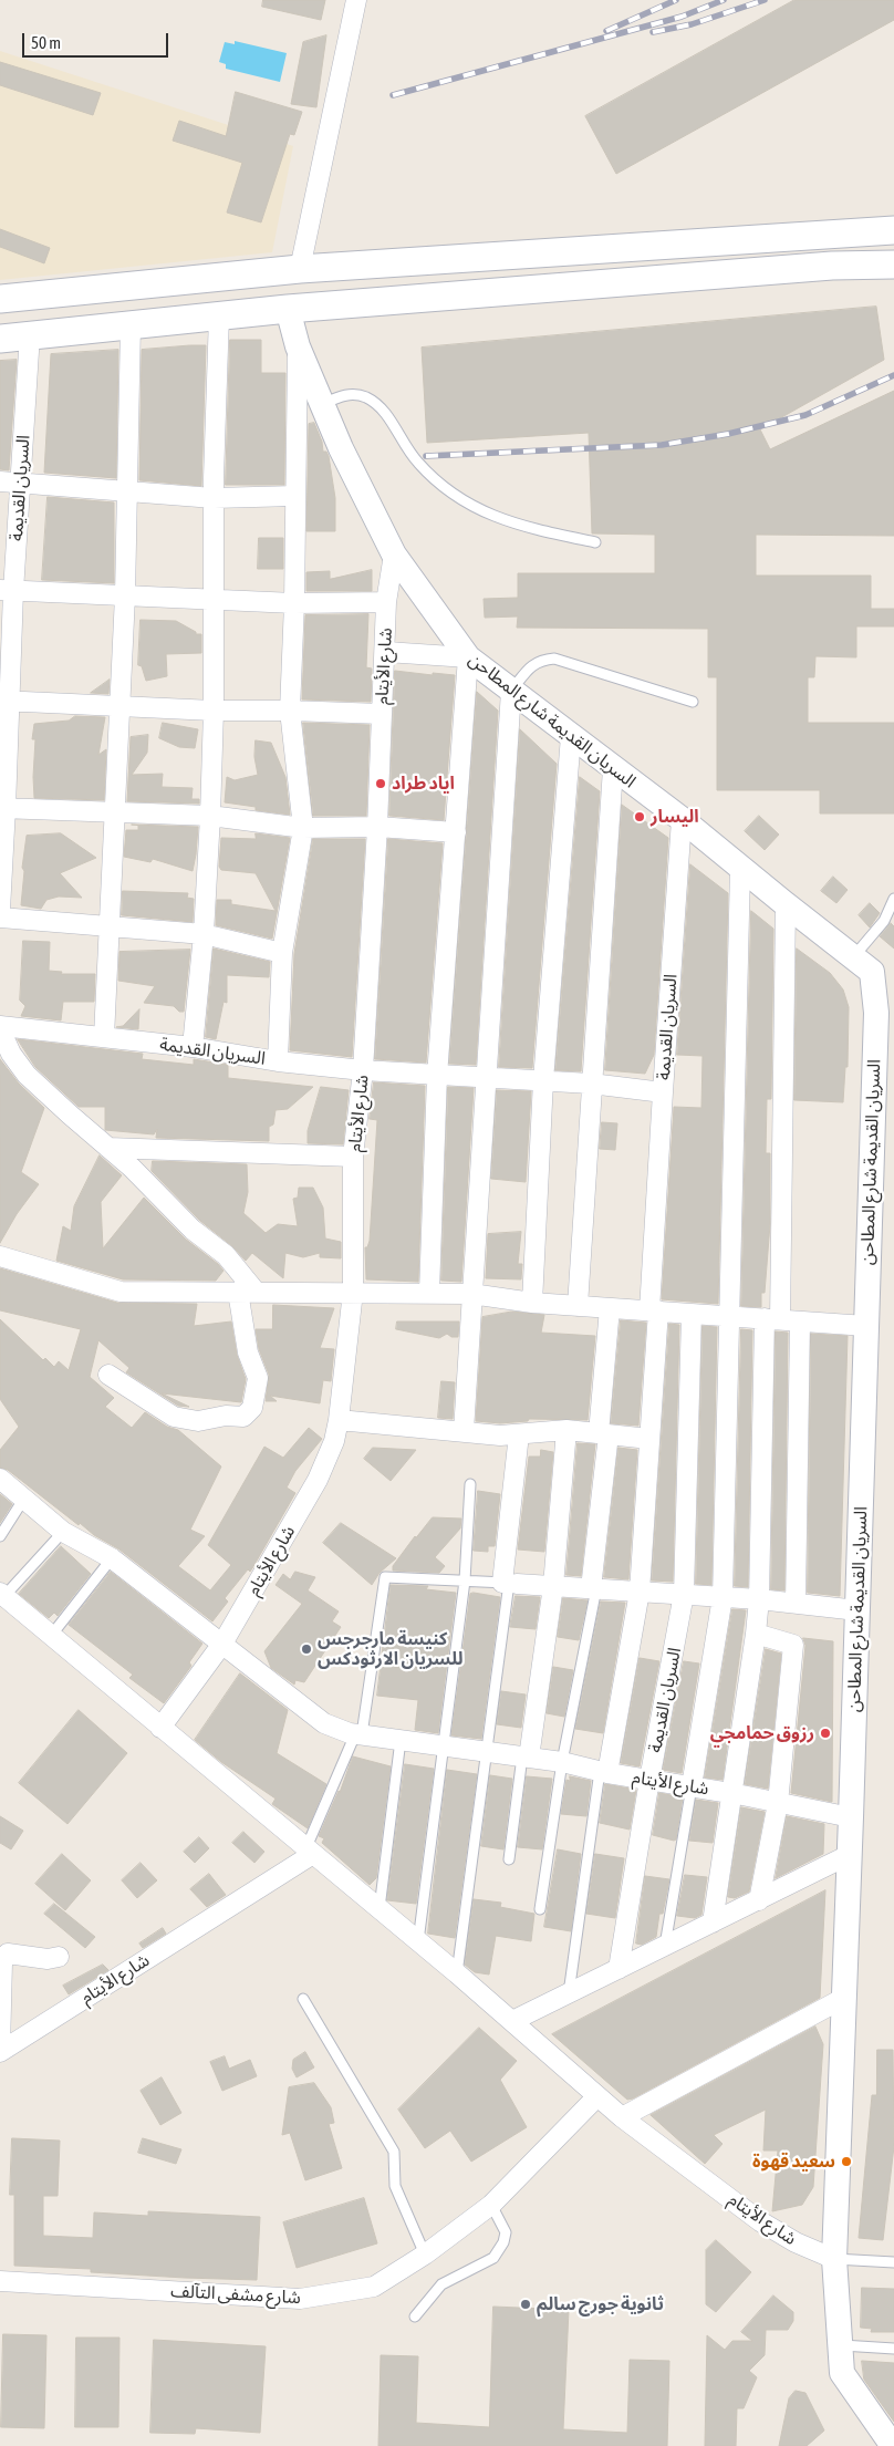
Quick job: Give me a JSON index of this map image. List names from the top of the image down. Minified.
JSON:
{"streets":{"street":["السريان القديمة","شارع الأيتام","السريان القديمة شارع المطاحن","شارع مشفى التآلف"]},"crossings":[["السريان القديمة","شارع الأيتام"],["السريان القديمة","السريان القديمة شارع المطاحن"],["شارع الأيتام","السريان القديمة شارع المطاحن"],["شارع الأيتام","شارع مشفى التآلف"]],"places":["اياد طراد","اليسار","كنيسة مارجرجس للسريان الارثودكس","رزوق حمامجي","سعيد قهوة","ثانوية جورج سالم"],"scale_bar":"50 m"}
